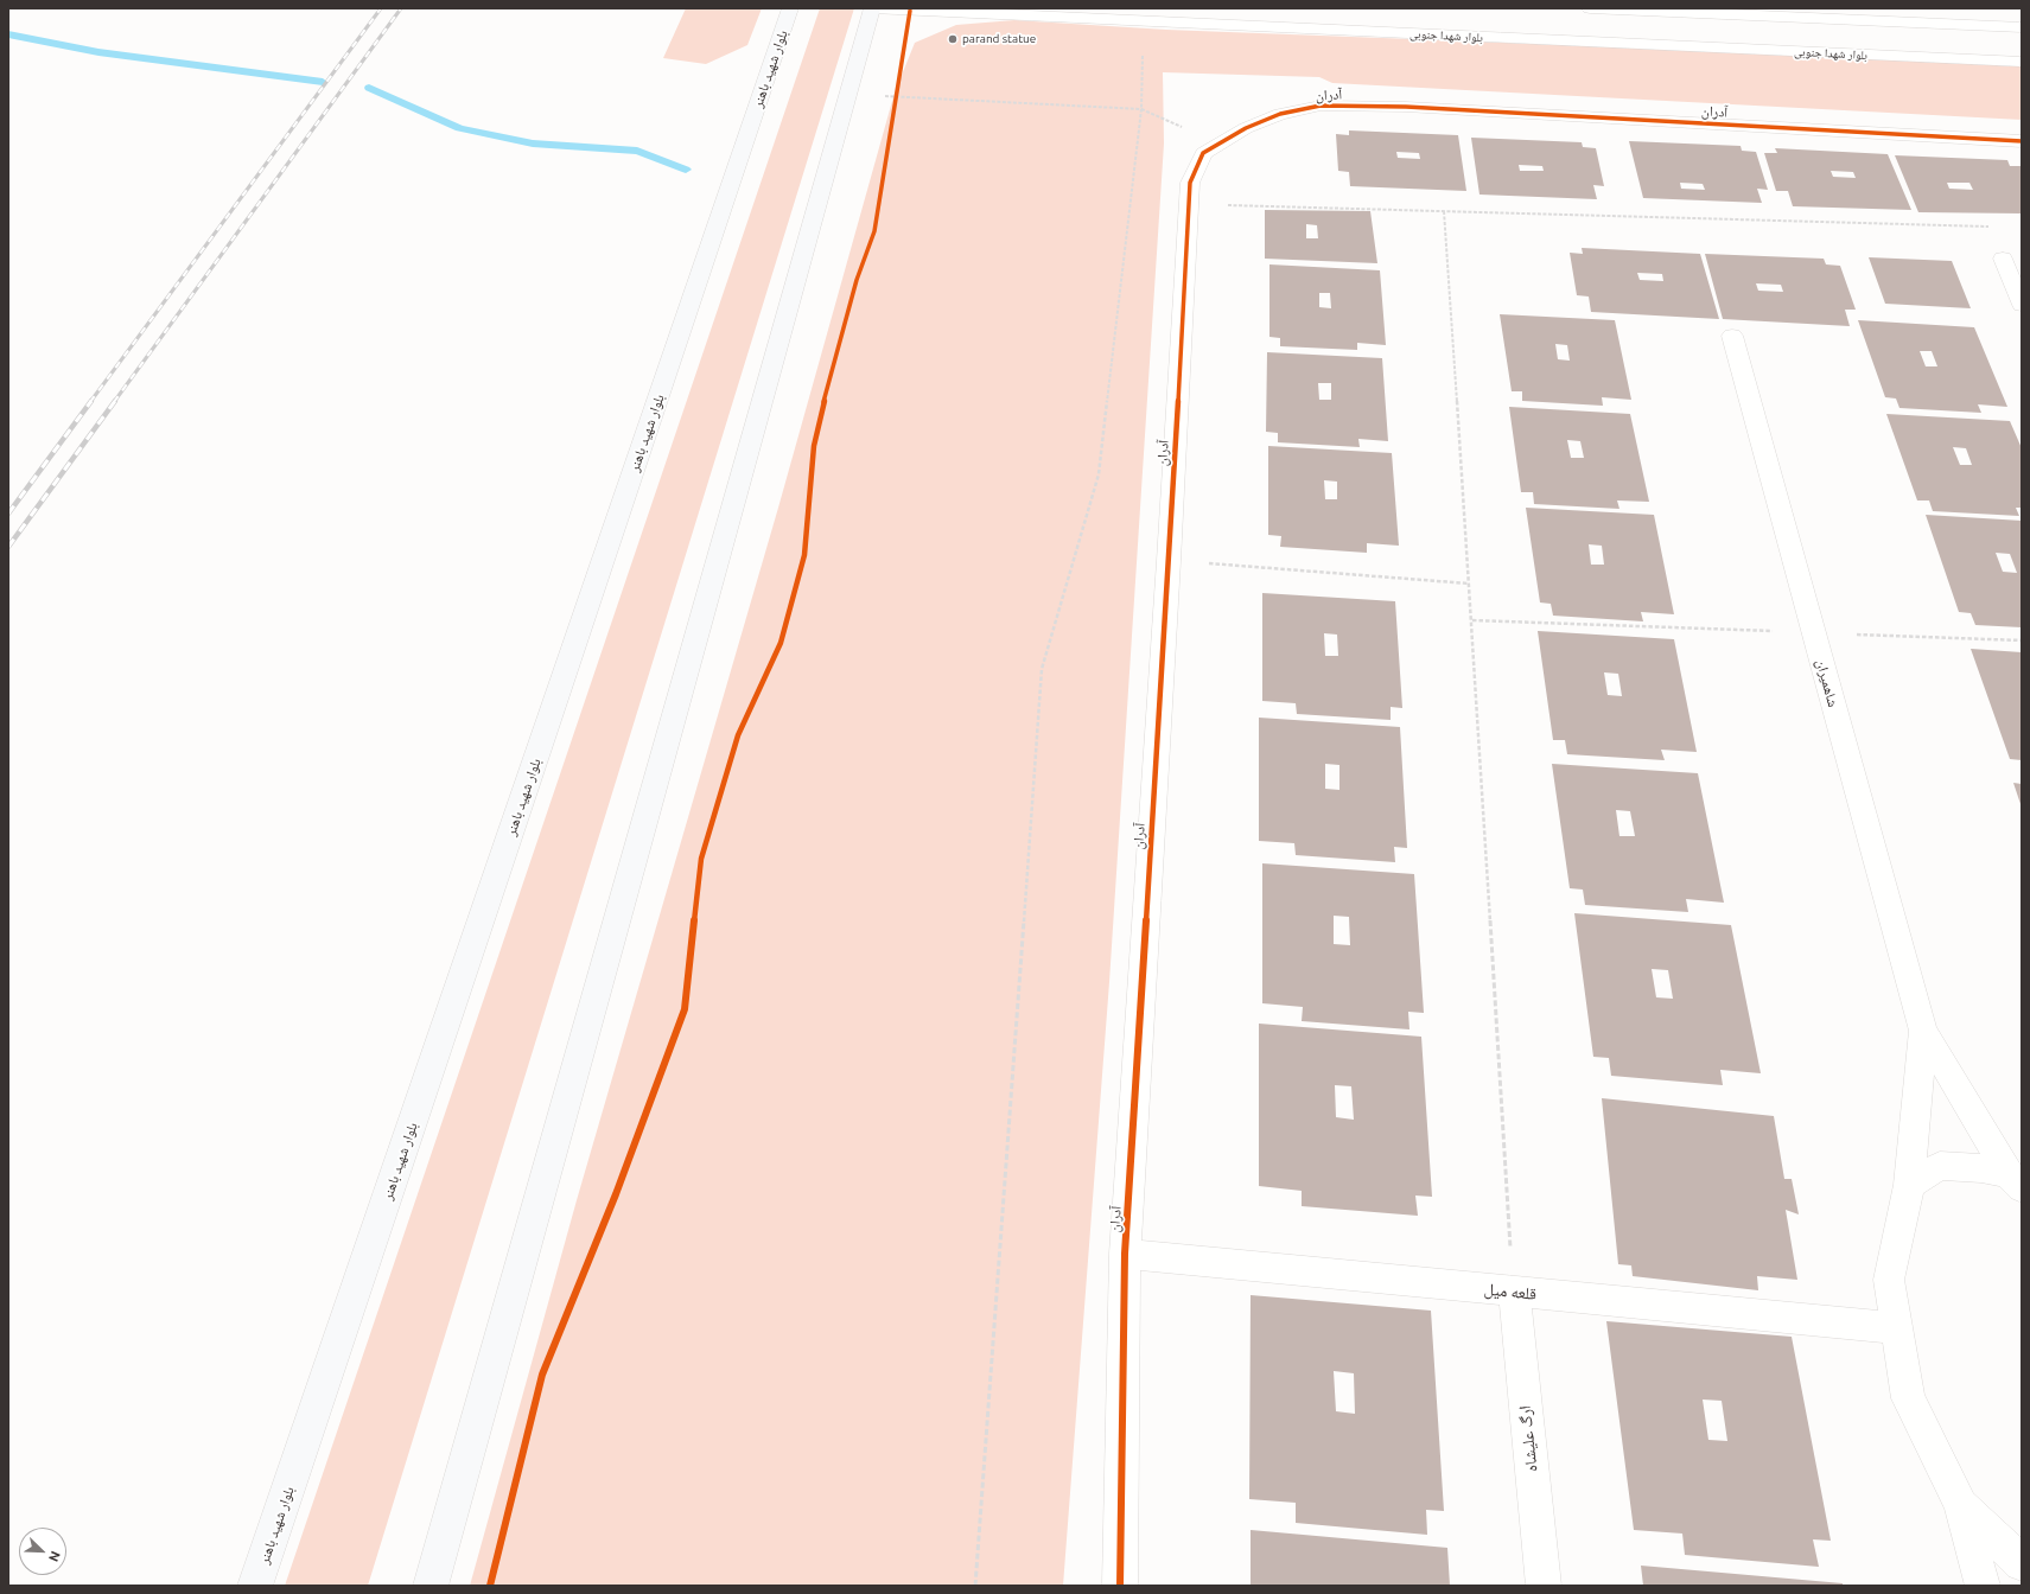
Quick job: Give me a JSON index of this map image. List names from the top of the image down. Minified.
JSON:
{"streets":{"main road":["بلوار شهید باهنر"],"street":["بلوار شهدا جنوبی","آدران","شاهمیران","قلعه میل","ارگ علیشاه"]},"crossings":[["آدران","قلعه میل"],["قلعه میل","ارگ علیشاه"]],"places":["parand statue"],"north":"bottom right"}
